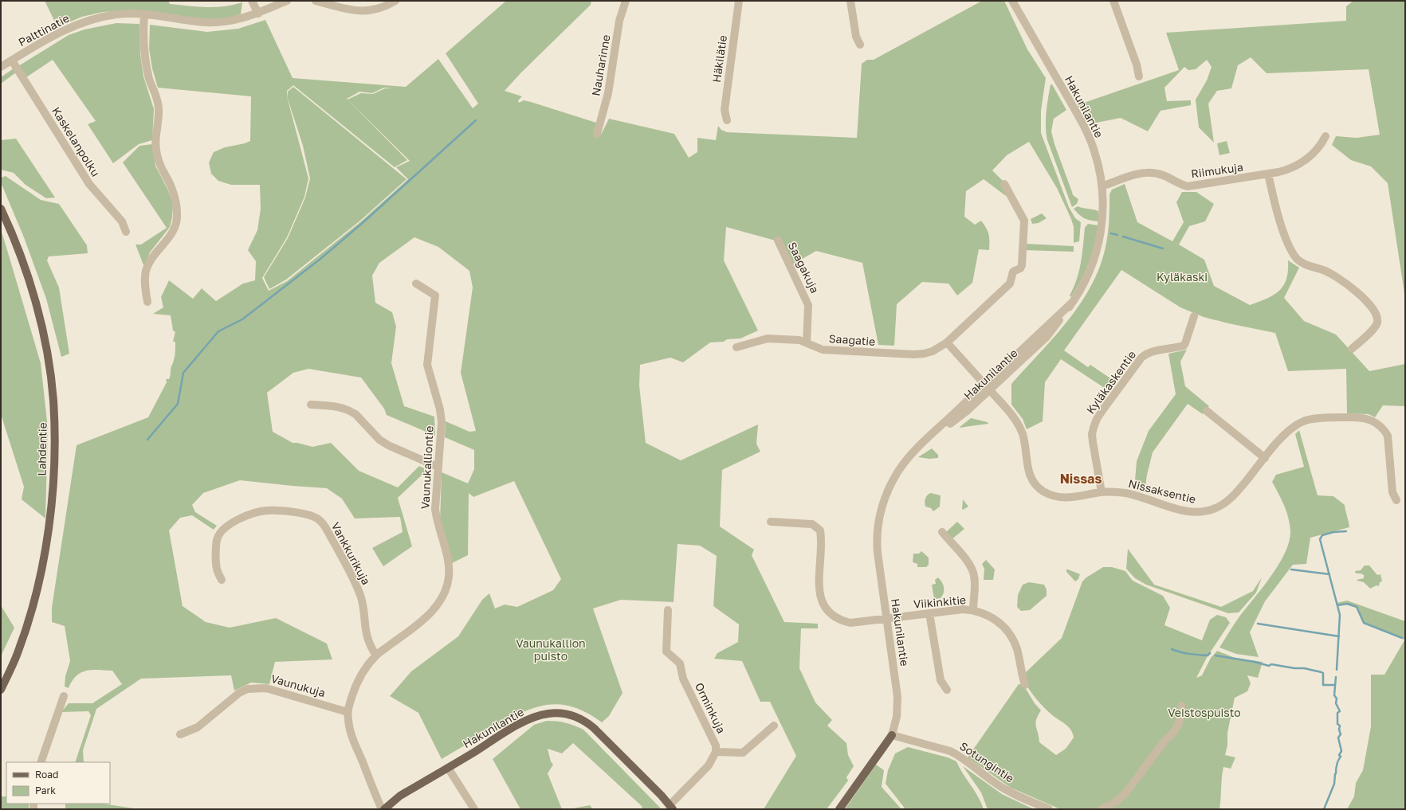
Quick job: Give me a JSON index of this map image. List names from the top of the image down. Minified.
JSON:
{"streets":{"main road":["Hakunilantie","Lahdentie"],"street":["Palttinatie","Häkilätie","Nauharinne","Kaskelanpolku","Riimukuja","Saagakuja","Saagatie","Kyläkaskentie","Vaunukalliontie","Nissaksentie","Vankkurikuja","Viikinkitie","Vaunukuja","Orminkuja","Sotungintie"]},"crossings":[["Palttinatie","Kaskelanpolku"],["Hakunilantie","Riimukuja"],["Hakunilantie","Vaunukalliontie"],["Hakunilantie","Nissaksentie"],["Hakunilantie","Viikinkitie"],["Hakunilantie","Orminkuja"],["Hakunilantie","Sotungintie"],["Saagakuja","Saagatie"],["Kyläkaskentie","Nissaksentie"],["Vaunukalliontie","Vankkurikuja"],["Vaunukalliontie","Vaunukuja"]],"districts":["Nissas"],"parks":["Kyläkaski","Vaunukallion puisto","Veistospuisto"],"legend":["Road","Park"]}
